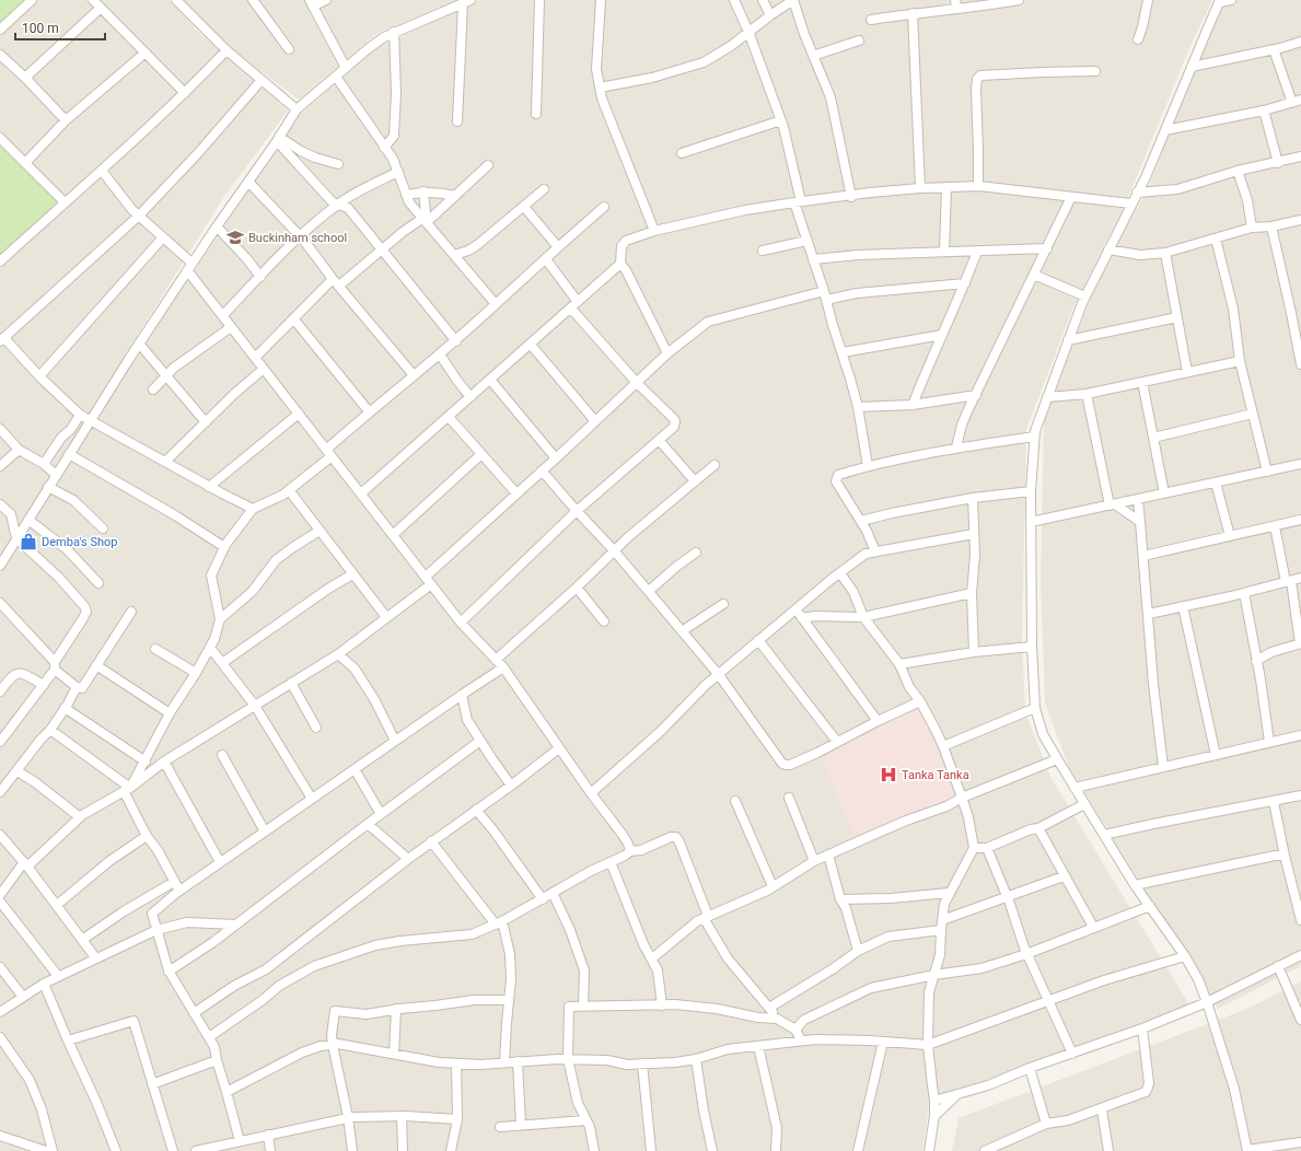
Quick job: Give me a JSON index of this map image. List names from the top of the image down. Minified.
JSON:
{"places":{"school or university":["Buckinham school"],"shop":["Demba's Shop"],"hospital":["Tanka Tanka"]},"scale_bar":"100 m"}
